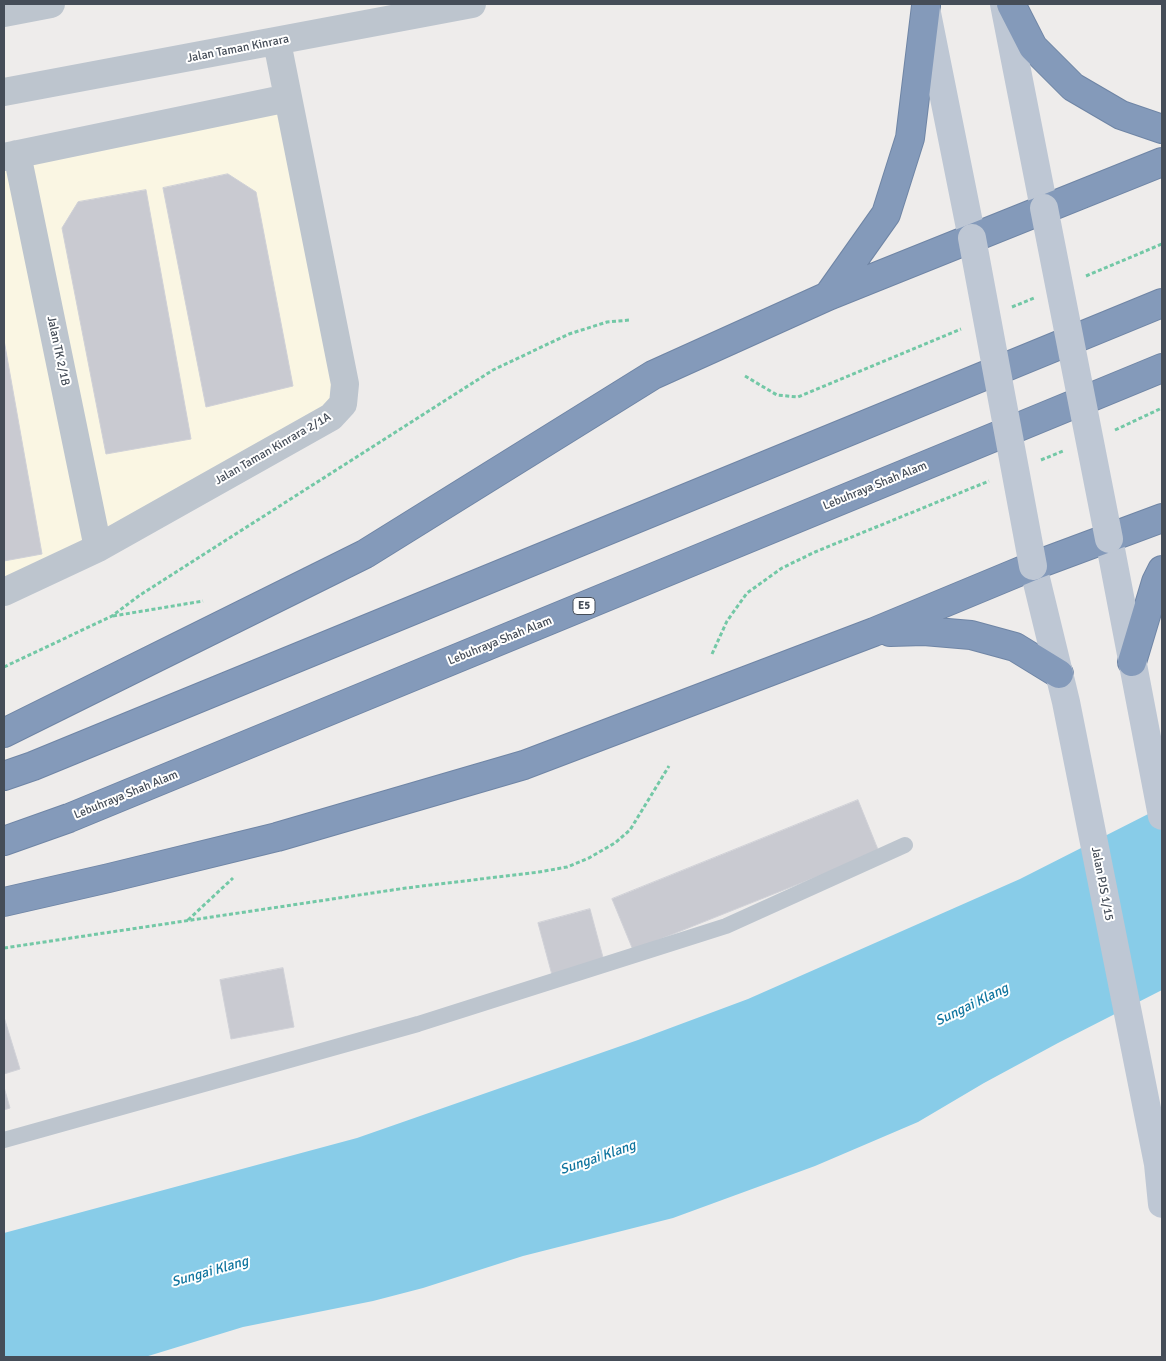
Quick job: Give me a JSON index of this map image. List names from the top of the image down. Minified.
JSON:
{"streets":{"highway":["Lebuhraya Shah Alam","E5"],"main road":["Jalan PJS 1/15"],"street":["Jalan Taman Kinrara","Jalan TK 2/1B","Jalan Taman Kinrara 2/1A"]},"crossings":[["Jalan Taman Kinrara","Jalan Taman Kinrara 2/1A"],["Jalan TK 2/1B","Jalan Taman Kinrara 2/1A"]],"water":["Sungai Klang"]}
